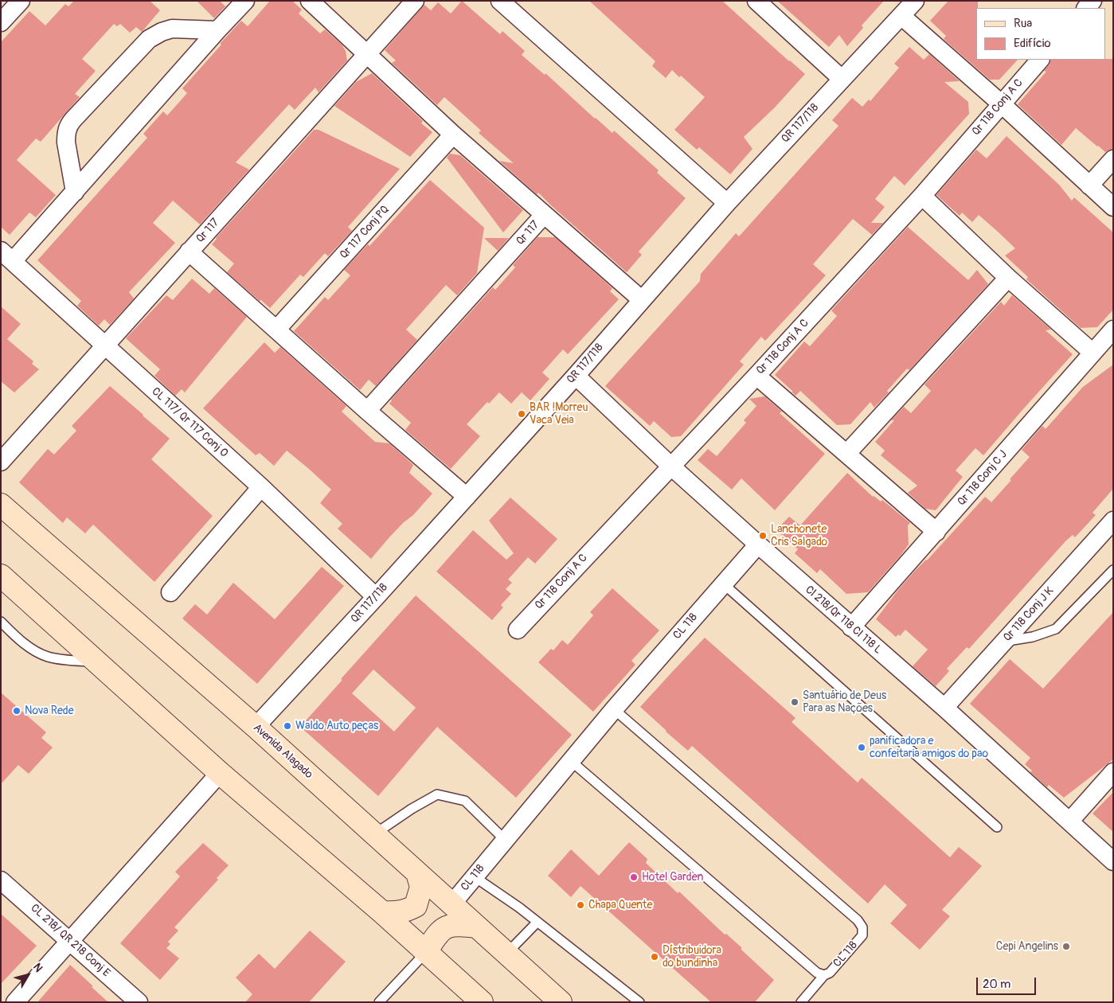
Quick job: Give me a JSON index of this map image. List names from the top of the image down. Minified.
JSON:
{"streets":{"main road":["Avenida Alagado"],"street":["Qr 118 Conj A C","QR 117/118","Qr 117","Qr 117 Conj PQ","CL 117/ Qr 117 Conj O","Qr 118 Conj C J","Qr 118 Conj J K","Cl 218/Qr 118 Cl 118 L","CL 118","CL 218/ QR 218 Conj E"]},"crossings":[["Qr 118 Conj A C","Cl 218/Qr 118 Cl 118 L"],["QR 117/118","CL 117/ Qr 117 Conj O"],["QR 117/118","Cl 218/Qr 118 Cl 118 L"],["QR 117/118","Avenida Alagado"],["Qr 117","CL 117/ Qr 117 Conj O"],["Qr 118 Conj C J","Cl 218/Qr 118 Cl 118 L"],["Qr 118 Conj J K","Cl 218/Qr 118 Cl 118 L"],["Cl 218/Qr 118 Cl 118 L","CL 118"],["CL 118","Avenida Alagado"]],"places":["BAR !Morreu Vaca Veia","Lanchonete Cris Salgado","Santuário de Deus Para as Nações","Nova Rede","Waldo Auto peças","panificadora e confeitaria amigos do pao","Hotel Garden","Chapa Quente","Cepi Angelins","Dístribuidora do bundinha"],"legend":["Rua","Edifício"],"scale_bar":"20 m","north":"top right"}
